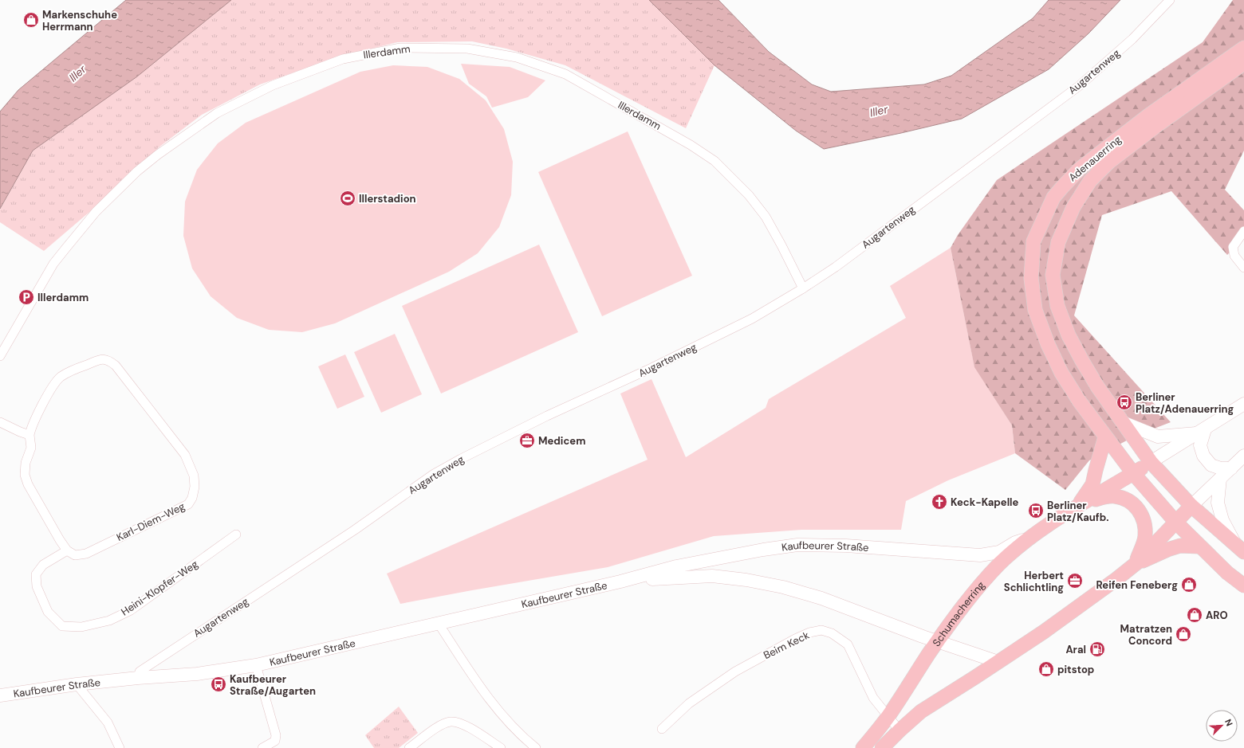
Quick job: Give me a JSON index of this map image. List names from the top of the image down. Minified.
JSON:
{"streets":{"main road":["Adenauerring","Schumacherring"],"street":["Illerdamm","Augartenweg","Karl-Diem-Weg","Kaufbeurer Straße","Heini-Klopfer-Weg","Beim Keck"]},"crossings":[["Illerdamm","Augartenweg"],["Augartenweg","Kaufbeurer Straße"],["Karl-Diem-Weg","Heini-Klopfer-Weg"],["Kaufbeurer Straße","Schumacherring"],["Schumacherring","Beim Keck"]],"water":["Iller"],"places":{"shop":["Markenschuhe Herrmann","Reifen Feneberg","ARO","Matratzen Concord","pitstop"],"sports":["Illerstadion"],"parking":["Illerdamm"],"bus stop":["Berliner Platz/Adenauerring","Berliner Platz/Kaufb.","Kaufbeurer Straße/Augarten"],"office":["Medicem","Herbert Schlichtling"],"church":["Keck-Kapelle"],"fuel station":["Aral"]},"north":"top right"}
